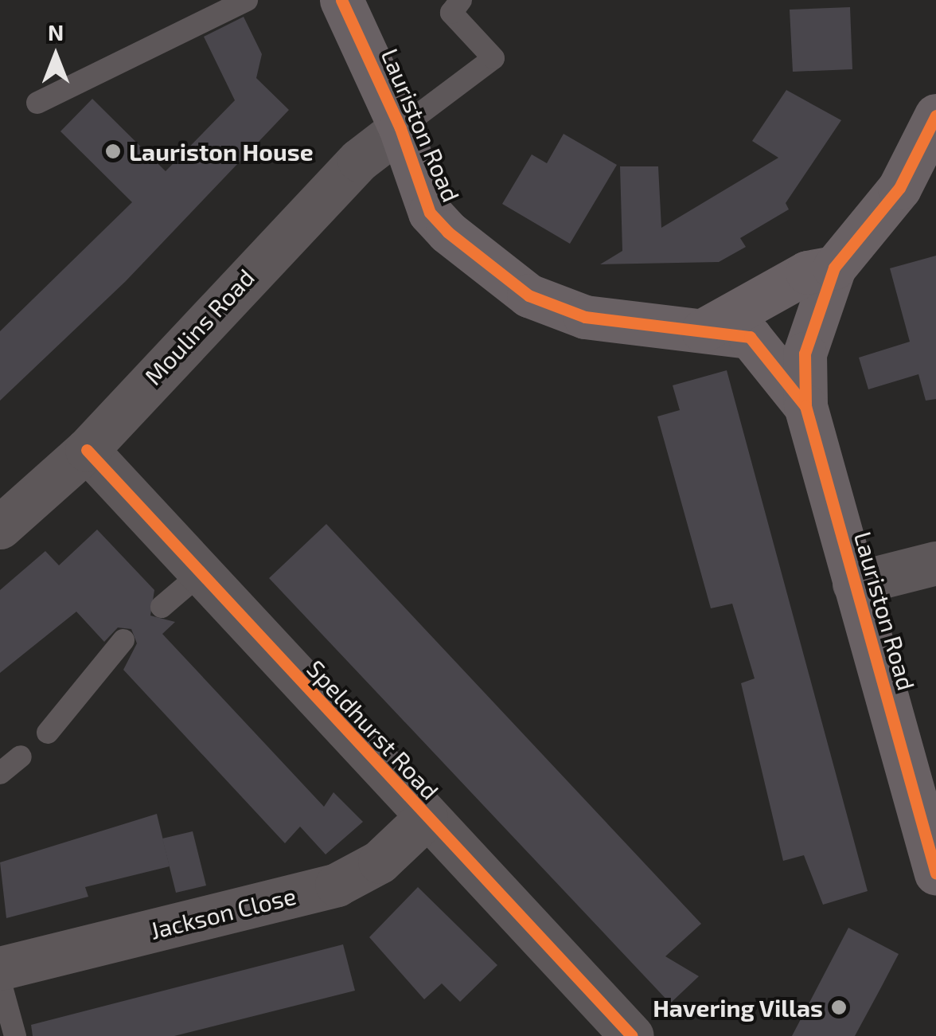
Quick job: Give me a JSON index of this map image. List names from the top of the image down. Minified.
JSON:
{"streets":{"street":["Lauriston Road","Moulins Road","Speldhurst Road","Jackson Close"]},"crossings":[["Lauriston Road","Moulins Road"],["Moulins Road","Speldhurst Road"],["Speldhurst Road","Jackson Close"]],"places":["Lauriston House","Havering Villas"],"north":"top"}
